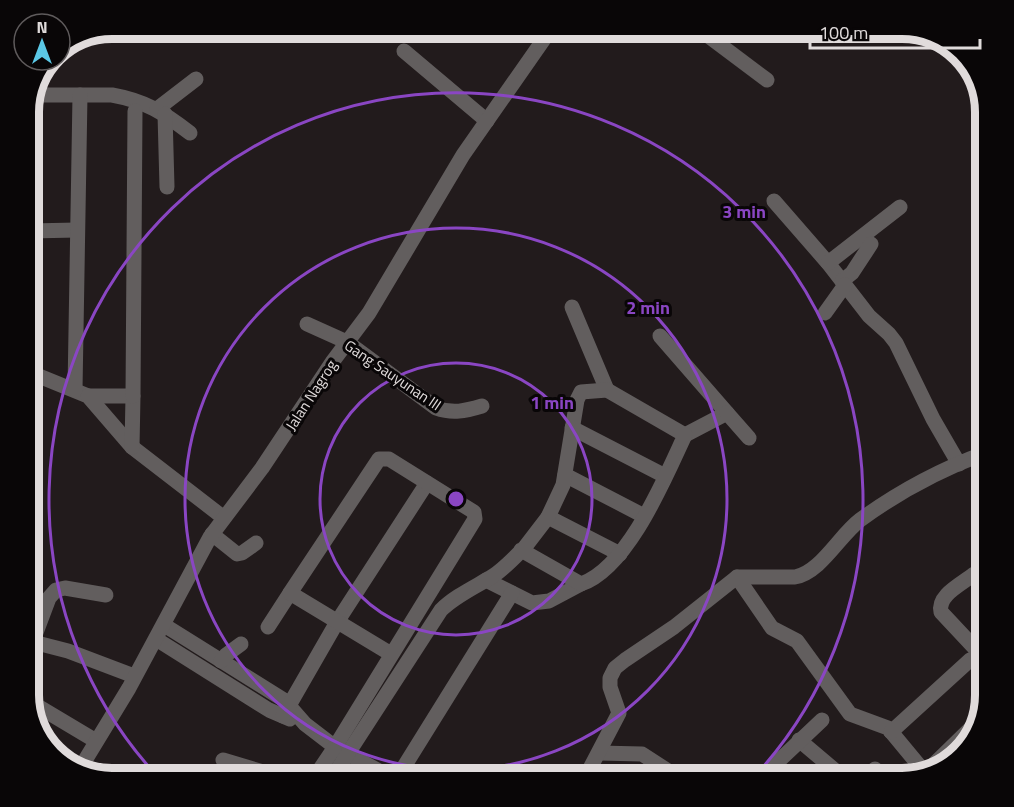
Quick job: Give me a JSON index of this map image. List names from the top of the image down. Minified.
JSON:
{"streets":{"street":["Gang Sauyunan III","Jalan Nagrog"]},"crossings":[["Gang Sauyunan III","Jalan Nagrog"]],"scale_bar":"100 m","north":"top","rings":["3 min","2 min","1 min"]}
